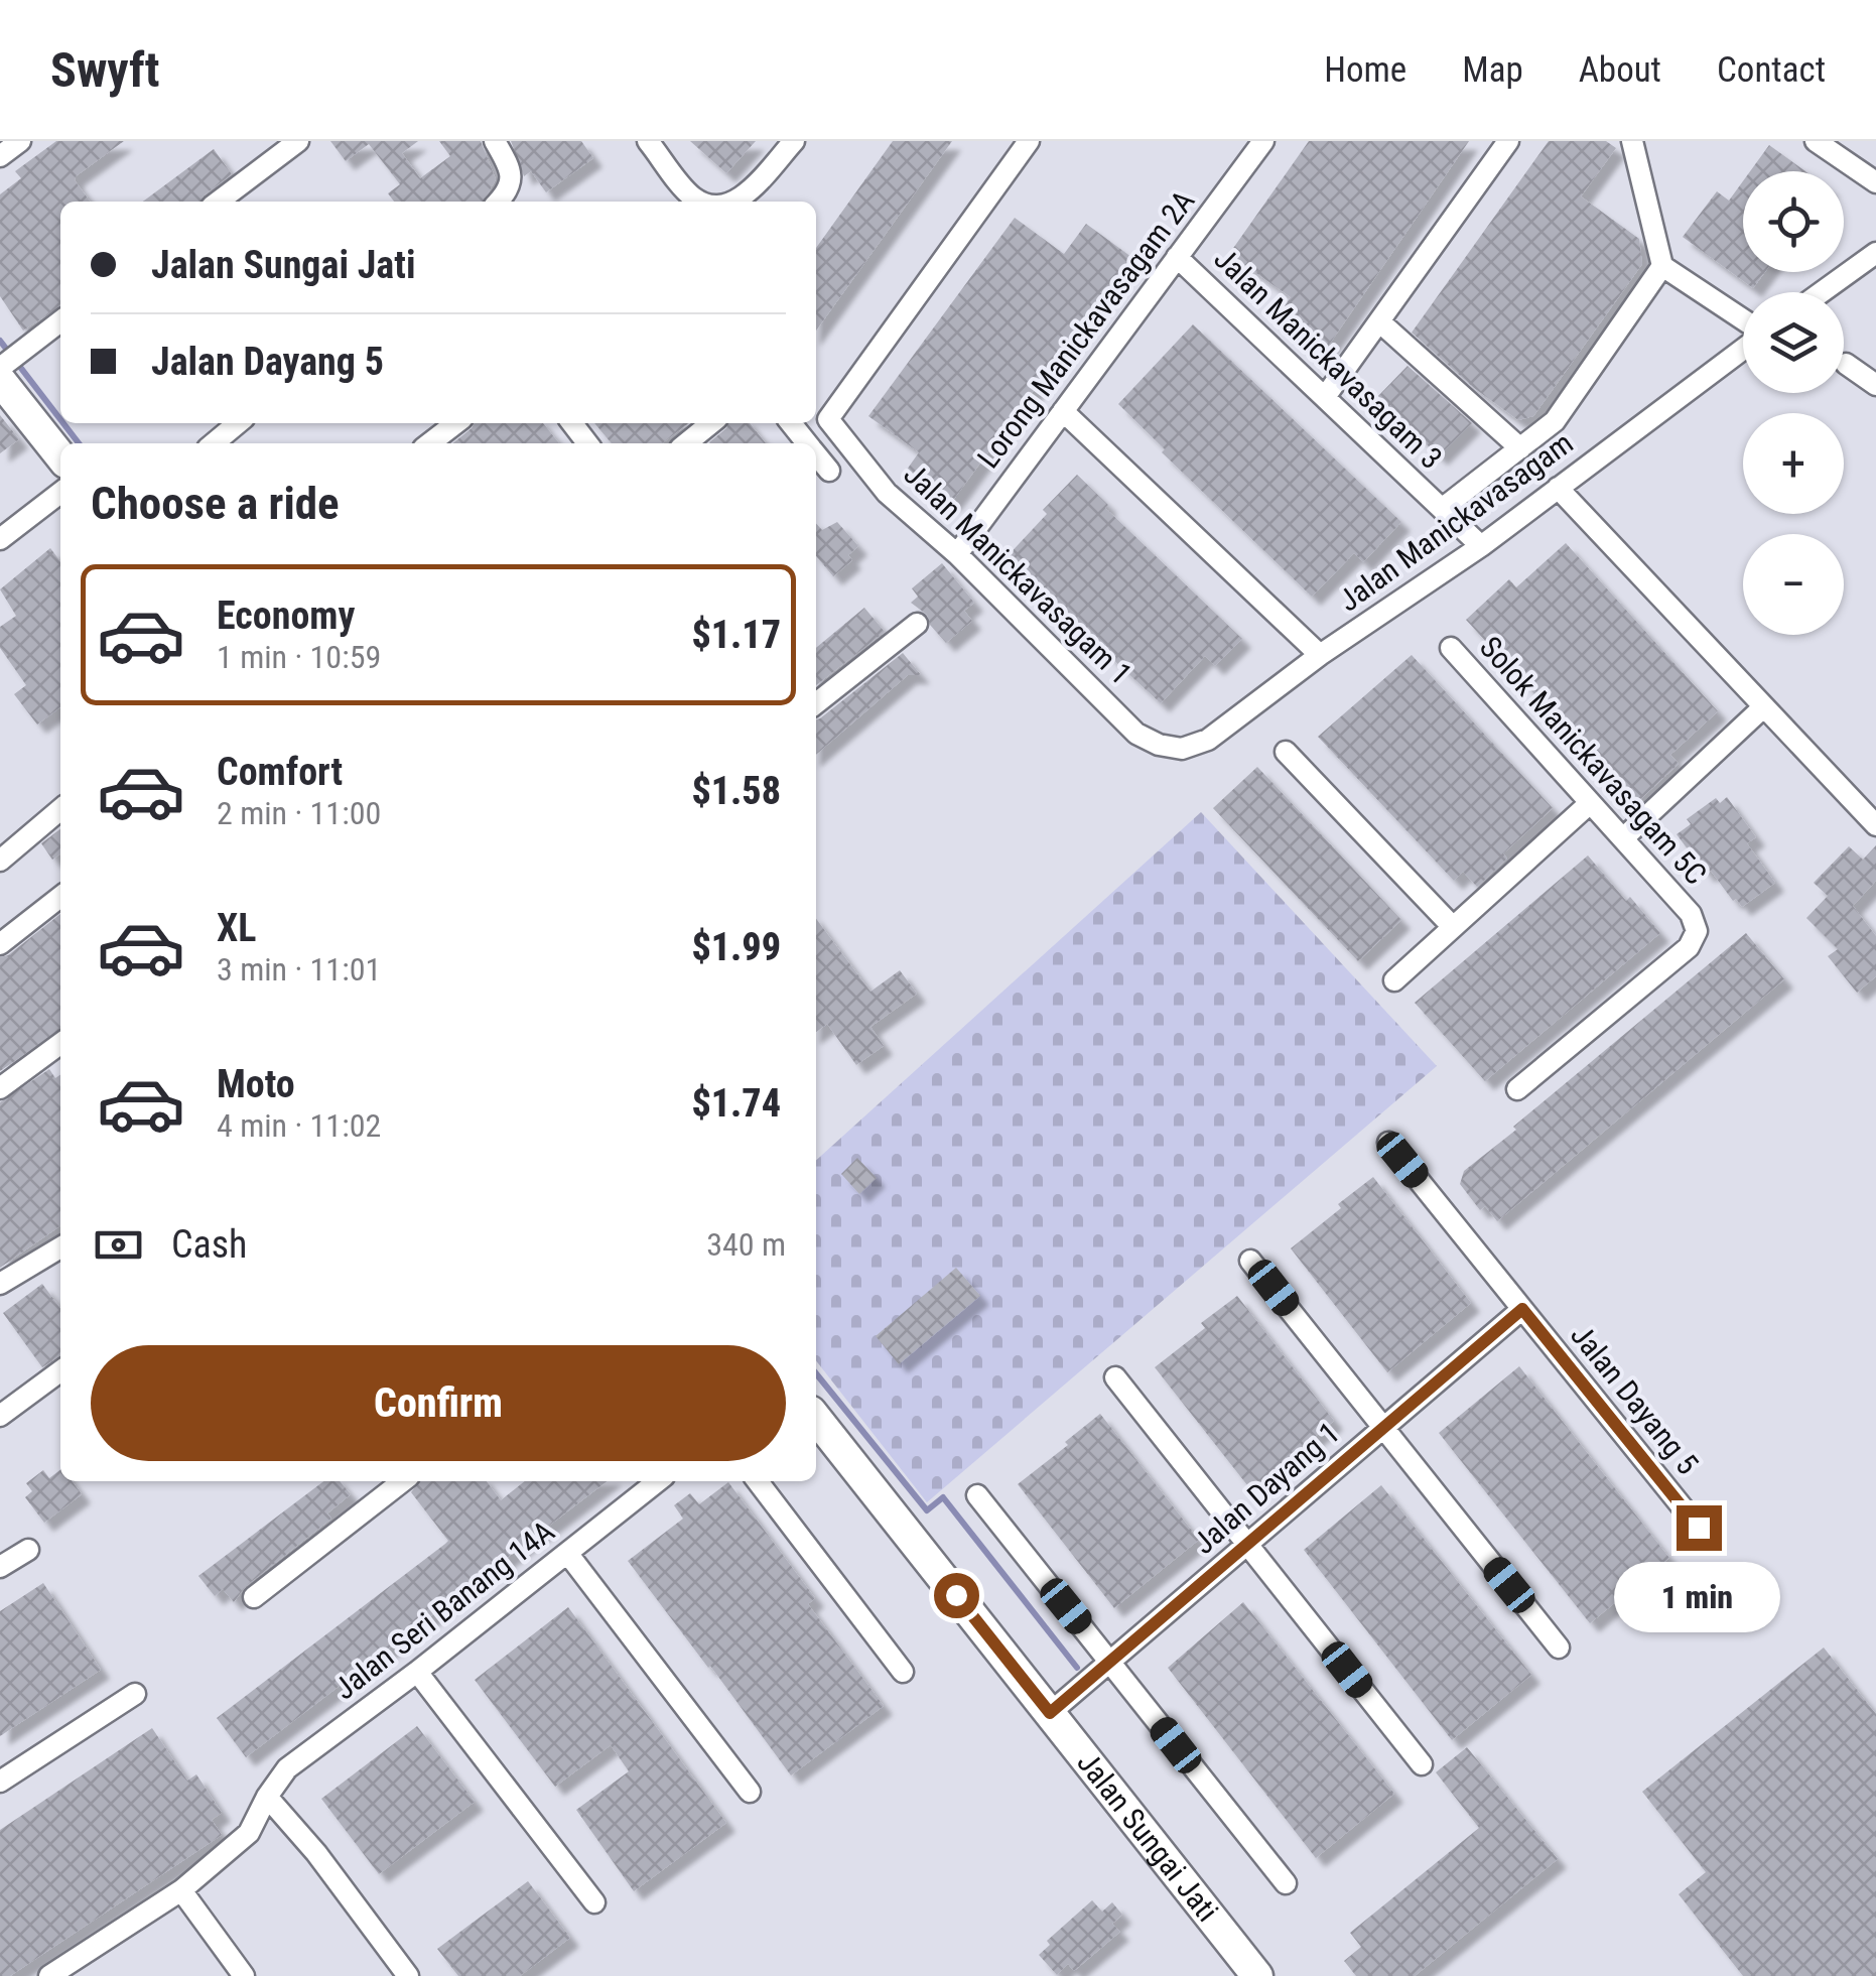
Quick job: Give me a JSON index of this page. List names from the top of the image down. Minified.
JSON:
{"streets":{"main road":["Jalan Sungai Jati"],"street":["Lorong Manickavasagam 2A","Jalan Manickavasagam 3","Jalan Manickavasagam","Jalan Manickavasagam 1","Solok Manickavasagam 5C","Jalan Dayang 5","Jalan Dayang 1","Jalan Seri Banang 14A"]},"crossings":[["Lorong Manickavasagam 2A","Jalan Manickavasagam 3"],["Lorong Manickavasagam 2A","Jalan Manickavasagam 1"],["Jalan Manickavasagam 3","Jalan Manickavasagam"],["Jalan Manickavasagam","Jalan Manickavasagam 1"],["Jalan Dayang 5","Jalan Dayang 1"],["Jalan Dayang 1","Jalan Sungai Jati"]],"page":{"header":"Swyft","nav":["Home","Map","About","Contact"],"map_buttons":["+","−"],"banner":["Jalan Sungai Jati","Jalan Dayang 5"],"heading":"Choose a ride","list":[{"name":"Economy","note":"1 min · 10:59","value":"$1.17"},{"name":"Comfort","note":"2 min · 11:00","value":"$1.58"},{"name":"XL","note":"3 min · 11:01","value":"$1.99"},{"name":"Moto","note":"4 min · 11:02","value":"$1.74"}],"pay":["Cash","340 m"],"buttons":"Confirm","bubble":"1 min"}}
